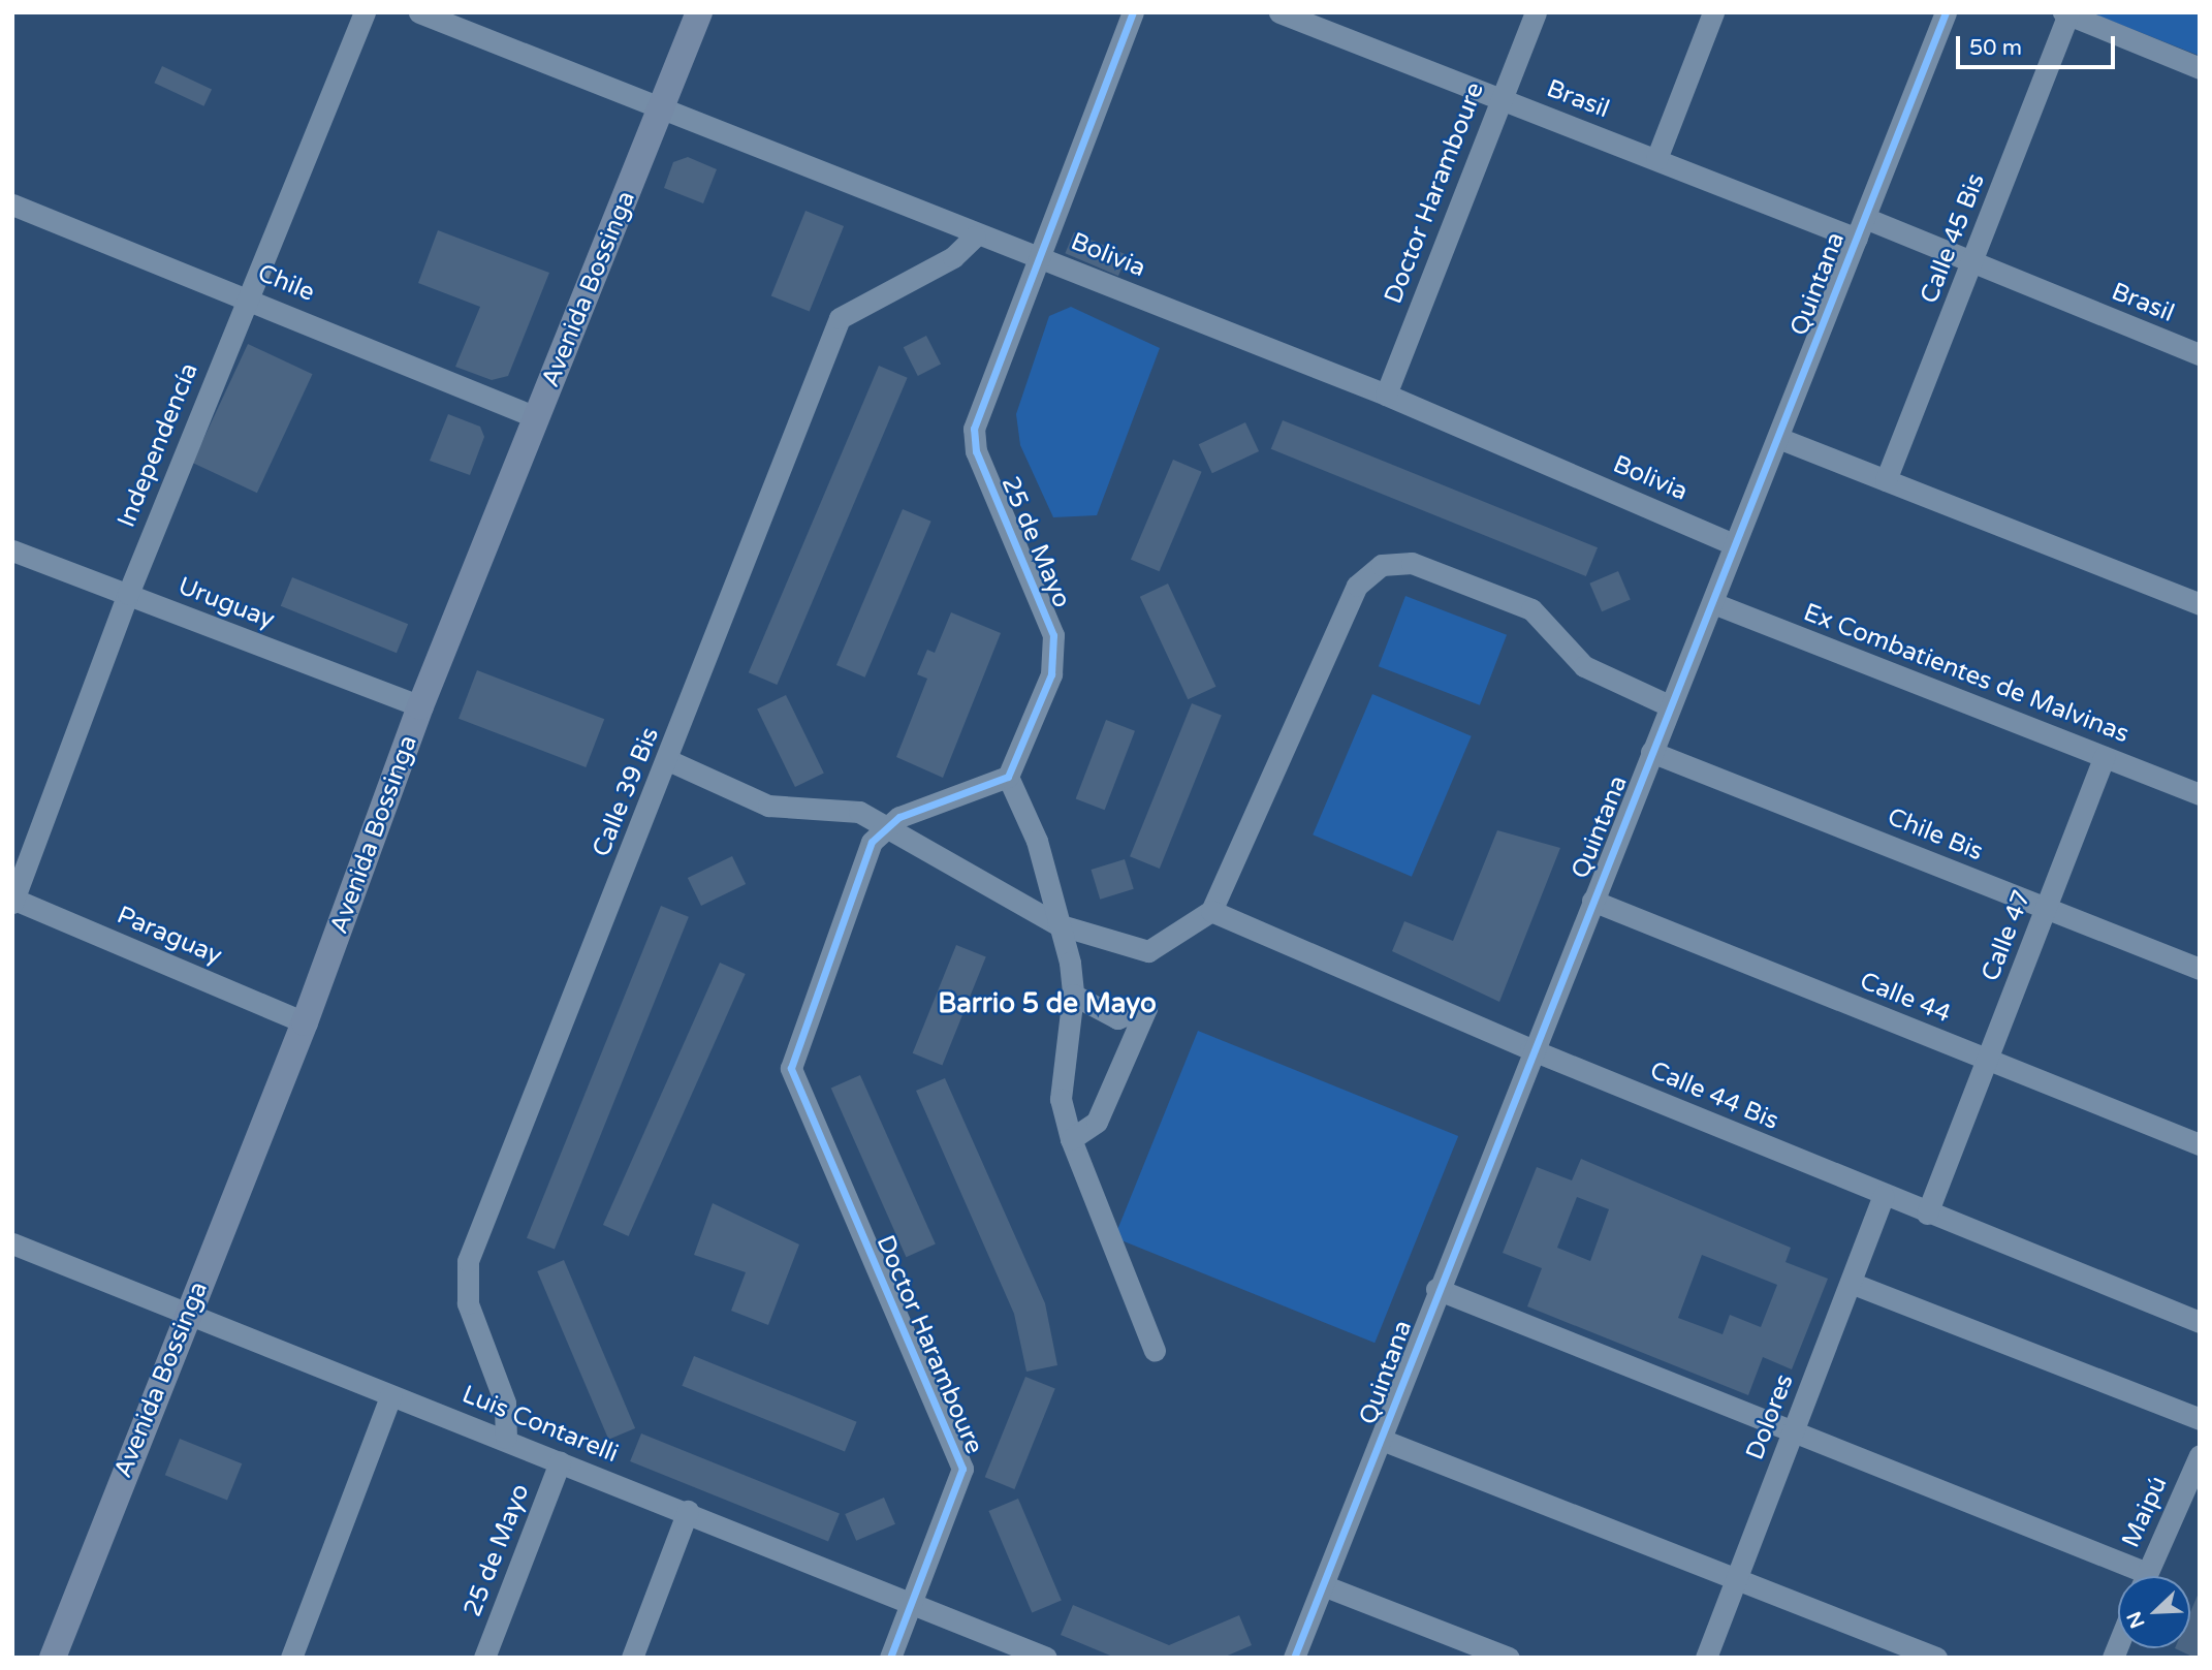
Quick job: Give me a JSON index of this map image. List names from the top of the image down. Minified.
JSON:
{"streets":{"main road":["Avenida Bossinga"],"street":["Brasil","Doctor Haramboure","Calle 45 Bis","Bolivia","Chile","Quintana","Independencía","25 de Mayo","Uruguay","Ex Combatientes de Malvinas","Calle 39 Bis","Chile Bis","Paraguay","Calle 47","Calle 44","Calle 44 Bis","Dolores","Luis Contarelli","Maipú"]},"crossings":[["Brasil","Doctor Haramboure"],["Brasil","Calle 45 Bis"],["Brasil","Quintana"],["Doctor Haramboure","Bolivia"],["Doctor Haramboure","Luis Contarelli"],["Bolivia","Quintana"],["Bolivia","Avenida Bossinga"],["Bolivia","25 de Mayo"],["Bolivia","Calle 39 Bis"],["Chile","Avenida Bossinga"],["Chile","Independencía"],["Quintana","Ex Combatientes de Malvinas"],["Quintana","Chile Bis"],["Quintana","Calle 44"],["Quintana","Calle 44 Bis"],["Avenida Bossinga","Uruguay"],["Avenida Bossinga","Paraguay"],["Avenida Bossinga","Luis Contarelli"],["Independencía","Uruguay"],["Independencía","Paraguay"],["25 de Mayo","Luis Contarelli"],["Ex Combatientes de Malvinas","Calle 47"],["Calle 39 Bis","Luis Contarelli"],["Chile Bis","Calle 47"],["Calle 47","Calle 44"],["Calle 47","Calle 44 Bis"],["Calle 44 Bis","Dolores"]],"districts":["Barrio 5 de Mayo"],"scale_bar":"50 m","north":"bottom left"}
